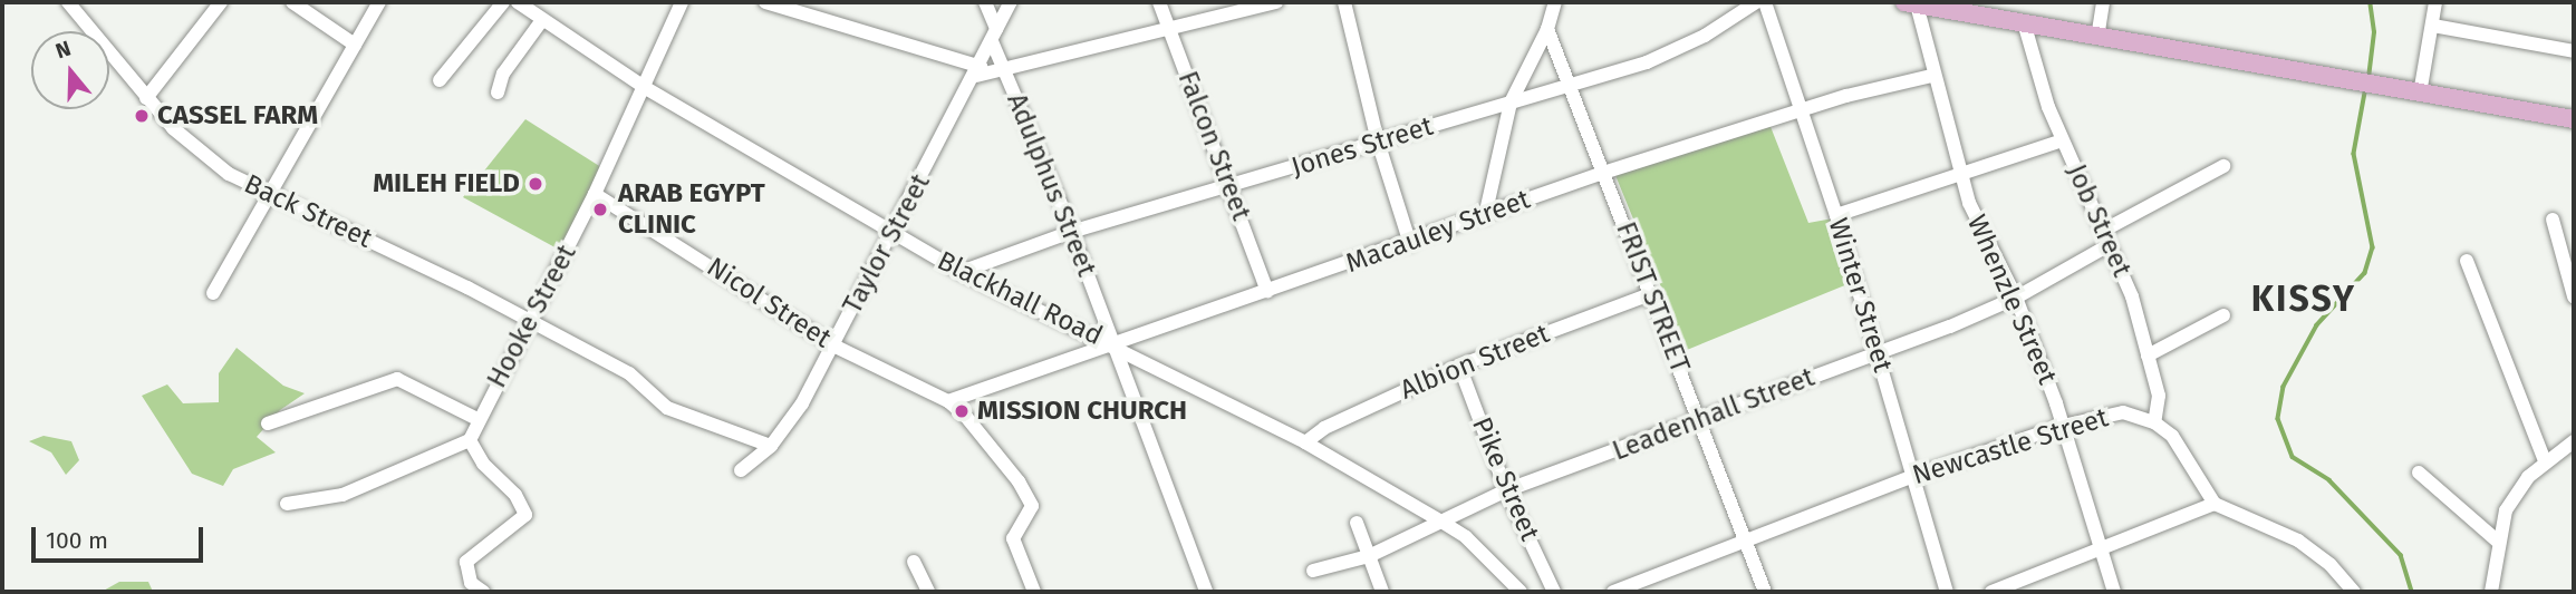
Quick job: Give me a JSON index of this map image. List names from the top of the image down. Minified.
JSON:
{"streets":{"street":["Falcon Street","Jones Street","Adulphus Street","Back Street","Job Street","Macauley Street","Taylor Street","Winter Street","FRIST STREET","Blackhall Road","Whenzle Street","Nicol Street","Hooke Street","Albion Street","Leadenhall Street","Newcastle Street","Pike Street"]},"crossings":[["Falcon Street","Jones Street"],["Falcon Street","Macauley Street"],["Jones Street","Adulphus Street"],["Jones Street","FRIST STREET"],["Jones Street","Blackhall Road"],["Adulphus Street","Macauley Street"],["Adulphus Street","Taylor Street"],["Adulphus Street","Blackhall Road"],["Back Street","Taylor Street"],["Back Street","Hooke Street"],["Job Street","Leadenhall Street"],["Job Street","Newcastle Street"],["Macauley Street","Winter Street"],["Macauley Street","FRIST STREET"],["Macauley Street","Blackhall Road"],["Macauley Street","Whenzle Street"],["Macauley Street","Nicol Street"],["Taylor Street","Blackhall Road"],["Taylor Street","Nicol Street"],["Winter Street","Leadenhall Street"],["Winter Street","Newcastle Street"],["FRIST STREET","Albion Street"],["FRIST STREET","Leadenhall Street"],["FRIST STREET","Newcastle Street"],["Blackhall Road","Hooke Street"],["Blackhall Road","Albion Street"],["Blackhall Road","Leadenhall Street"],["Whenzle Street","Leadenhall Street"],["Whenzle Street","Newcastle Street"],["Nicol Street","Hooke Street"],["Albion Street","Pike Street"],["Leadenhall Street","Pike Street"]],"districts":["KISSY"],"places":["CASSEL FARM","MILEH FIELD","ARAB EGYPT CLINIC","MISSION CHURCH"],"scale_bar":"100 m","north":"top"}
